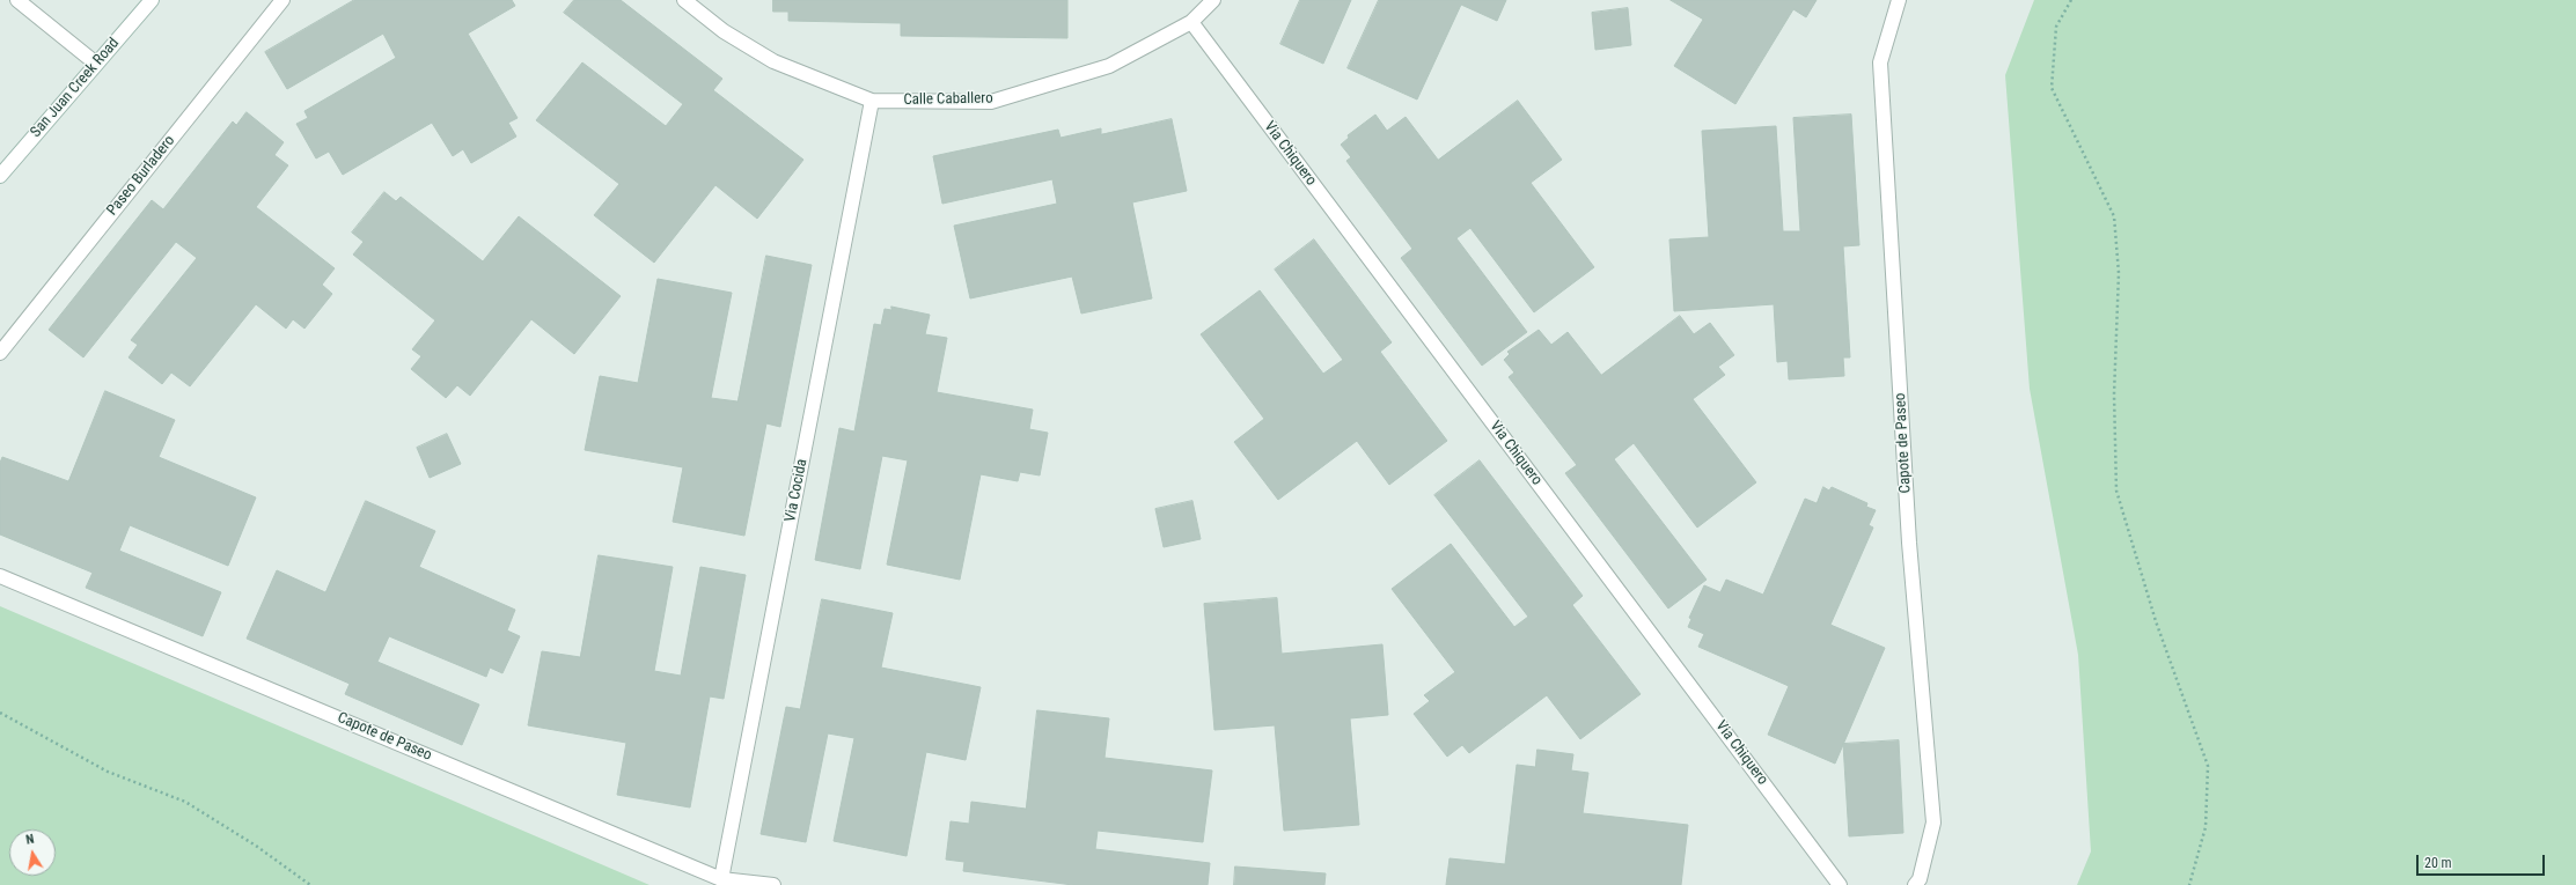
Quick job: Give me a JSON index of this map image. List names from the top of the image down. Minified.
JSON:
{"streets":{"street":["San Juan Creek Road","Calle Caballero","Via Chiquero","Paseo Burladero","Capote de Paseo","Via Cocida"]},"crossings":[["Calle Caballero","Via Chiquero"],["Calle Caballero","Via Cocida"],["Capote de Paseo","Via Cocida"]],"scale_bar":"20 m","north":"top"}
